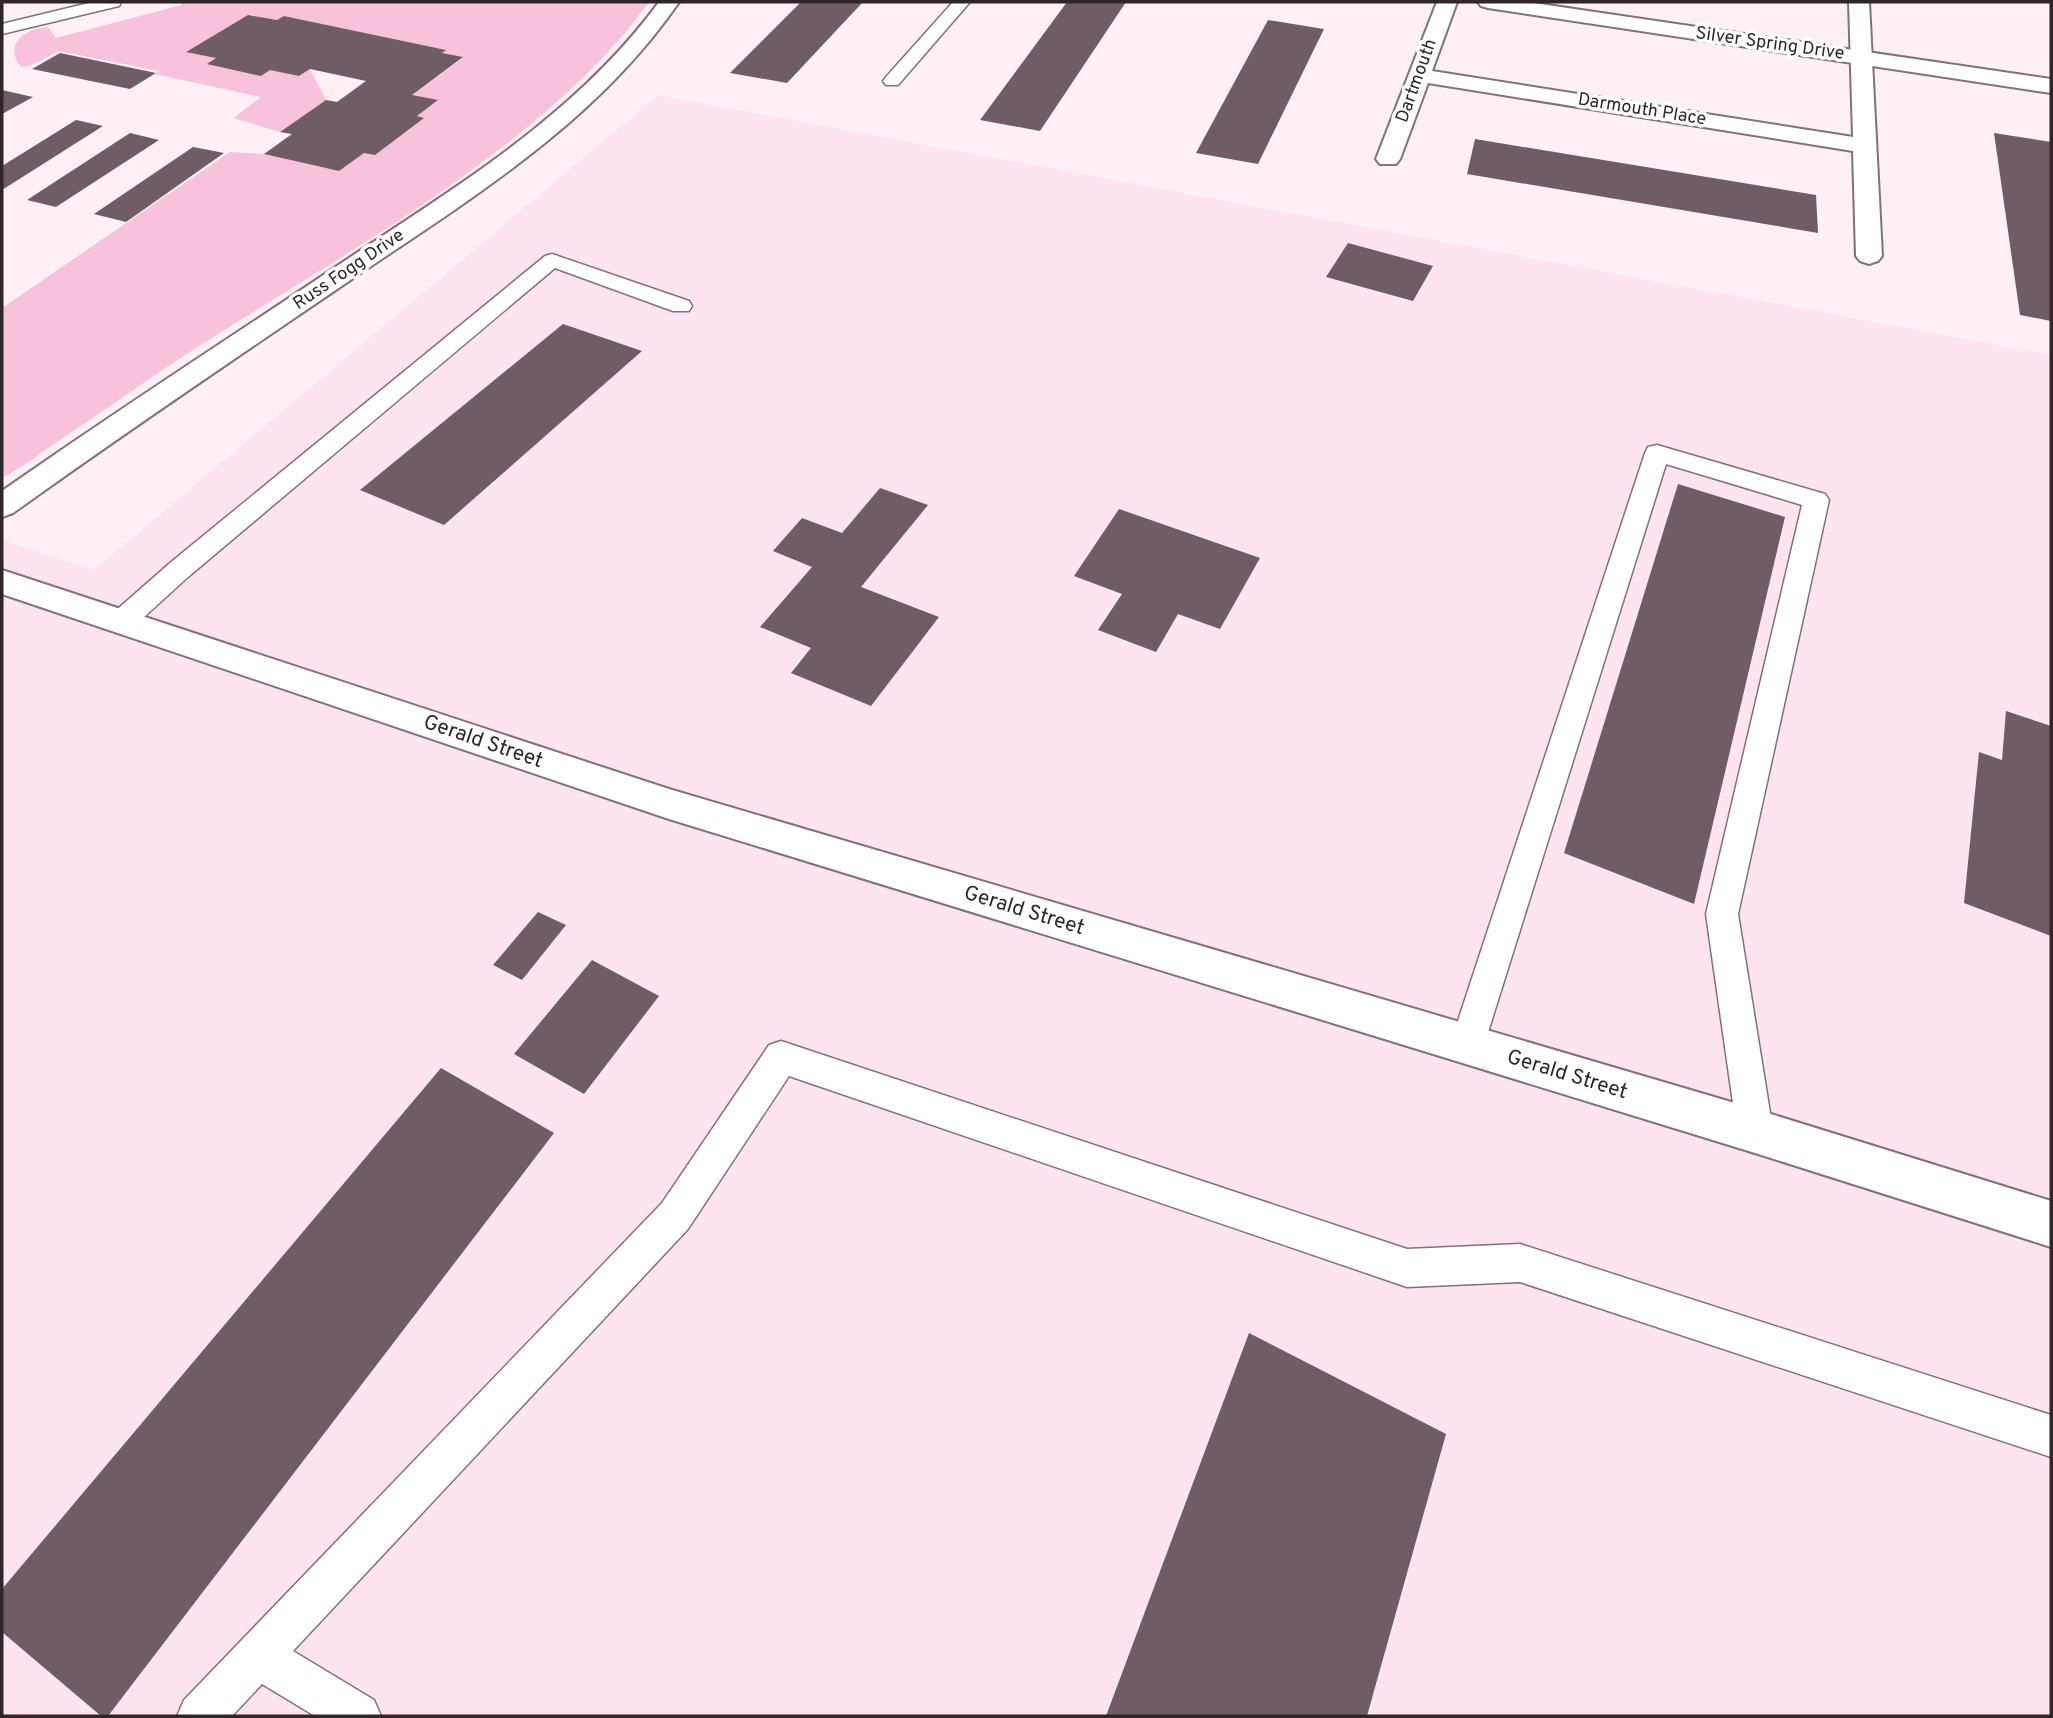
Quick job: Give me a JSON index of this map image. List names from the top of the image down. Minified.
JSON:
{"streets":{"street":["Silver Spring Drive","Dartmouth","Darmouth Place","Russ Fogg Drive","Gerald Street"]},"crossings":[["Dartmouth","Darmouth Place"]]}
